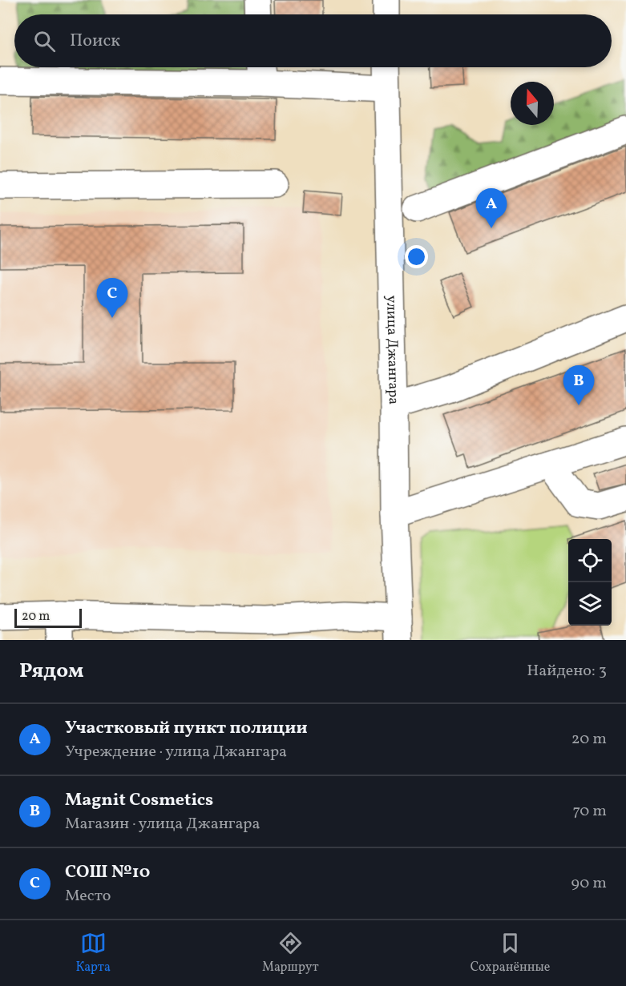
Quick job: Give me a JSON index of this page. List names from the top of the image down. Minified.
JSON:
{"streets":{"main road":["улица Джангара"]},"scale_bar":"20 m","north":"top","page":{"search":"Поиск","pins":["A","C","B"],"scale":"20 m","heading":["Рядом","Найдено: 3"],"list":[{"mark":"A","name":"Участковый пункт полиции","note":"Учреждение · улица Джангара","value":"20 m"},{"mark":"B","name":"Magnit Cosmetics","note":"Магазин · улица Джангара","value":"70 m"},{"mark":"C","name":"СОШ №10","note":"Место","value":"90 m"}],"nav":["Карта","Маршрут","Сохранённые"]}}
